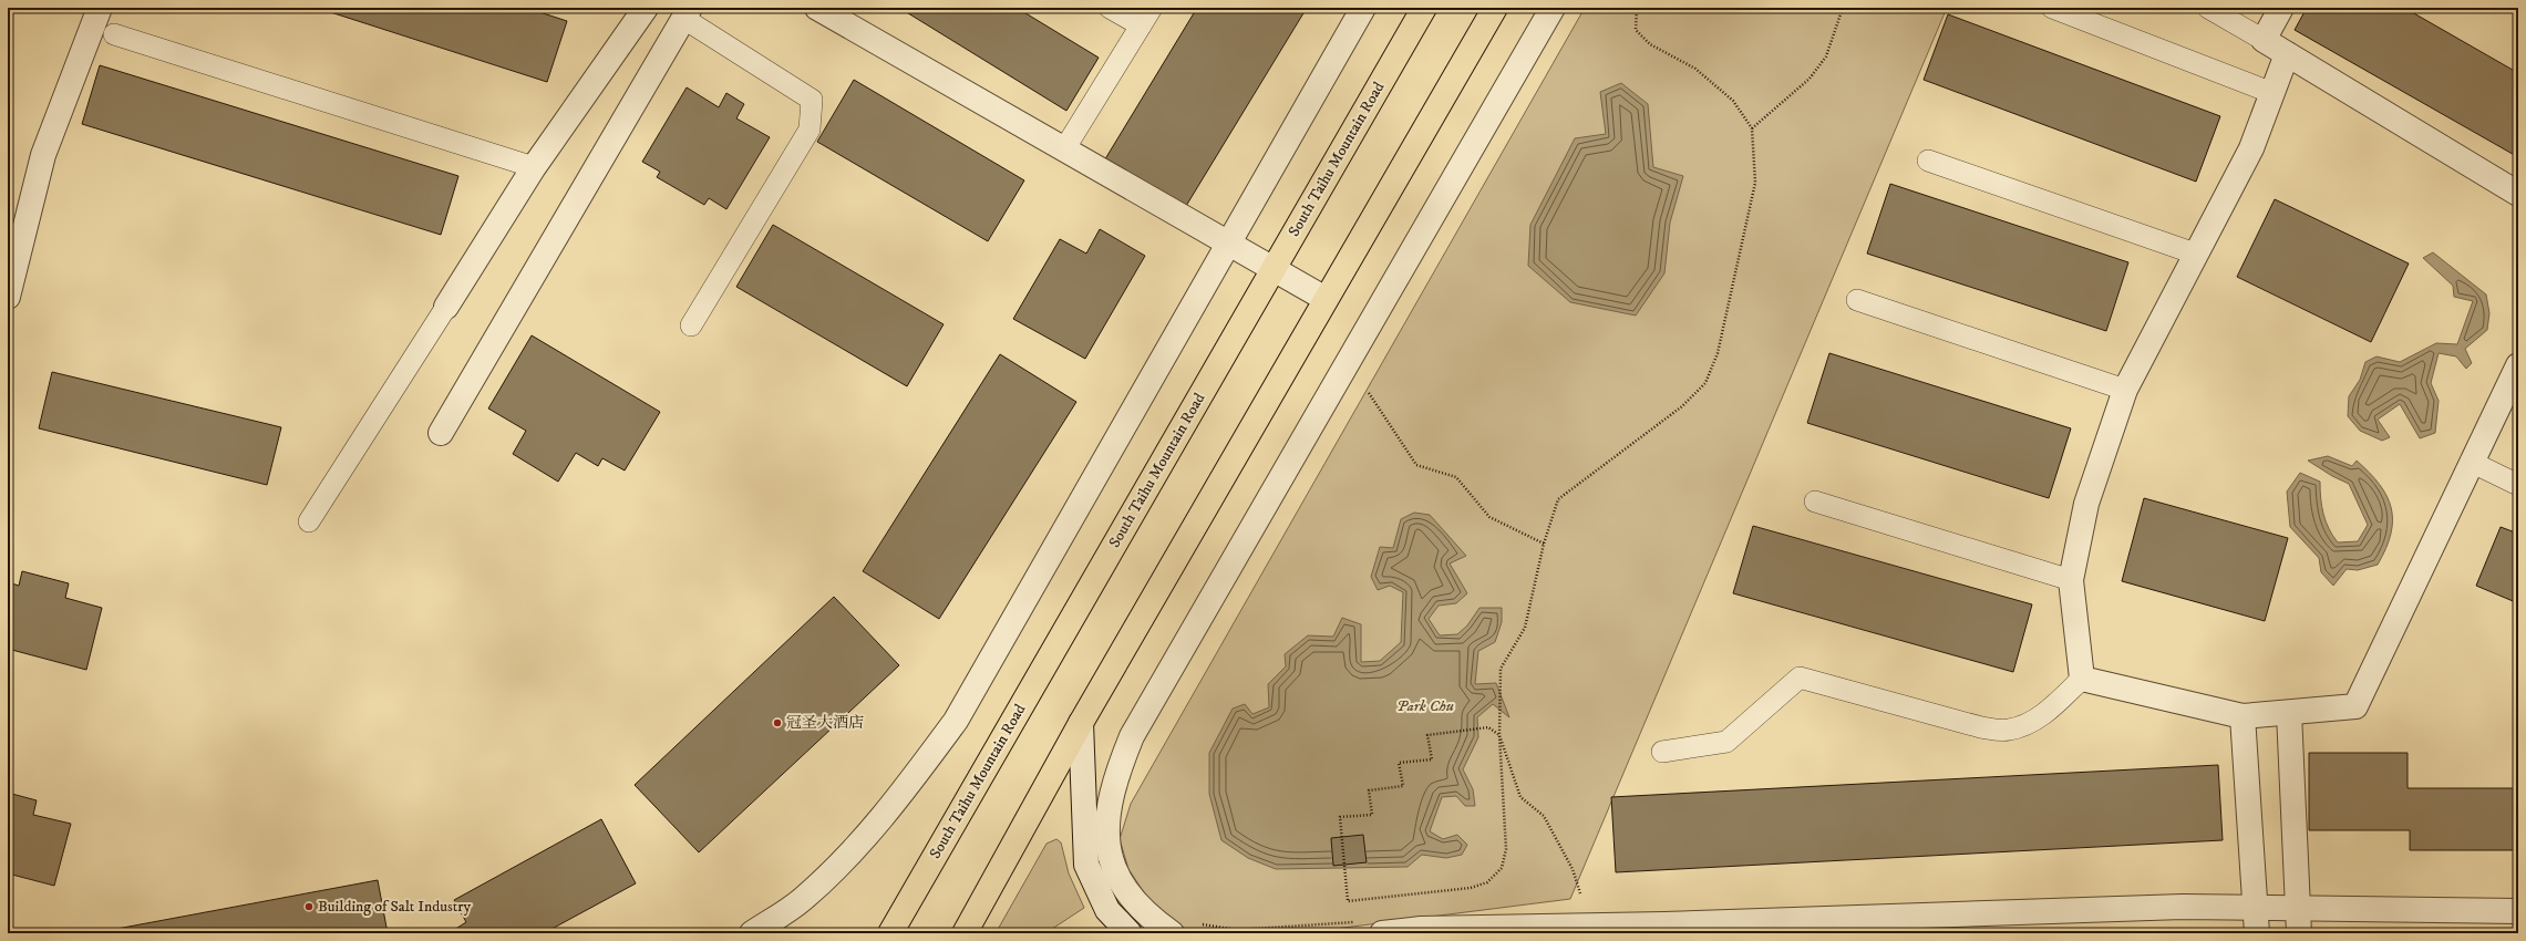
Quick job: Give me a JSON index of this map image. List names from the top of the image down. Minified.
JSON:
{"streets":{"main road":["South Taihu Mountain Road"]},"parks":["Park Chu"],"places":["冠圣大酒店","Building of Salt Industry"]}
